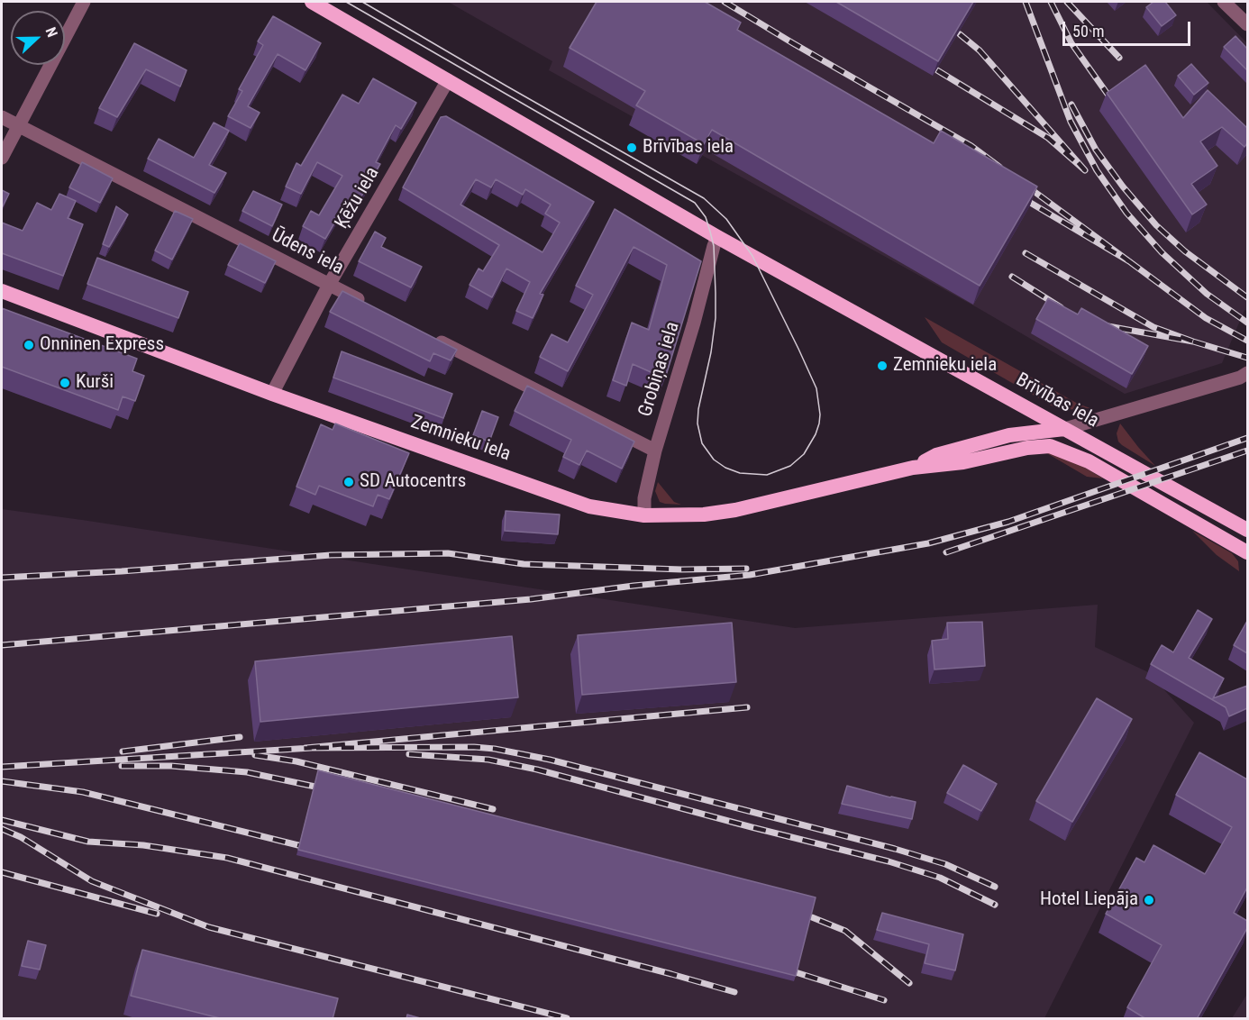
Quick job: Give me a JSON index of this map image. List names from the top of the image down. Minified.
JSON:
{"streets":{"highway":["Brīvības iela","Zemnieku iela"],"street":["Ķēžu iela","Ūdens iela","Grobiņas iela"]},"crossings":[["Ķēžu iela","Ūdens iela"],["Ķēžu iela","Brīvības iela"],["Ķēžu iela","Zemnieku iela"],["Grobiņas iela","Brīvības iela"],["Grobiņas iela","Zemnieku iela"],["Brīvības iela","Zemnieku iela"]],"places":["Brīvības iela","Onninen Express","Zemnieku iela","Kurši","SD Autocentrs","Hotel Liepāja"],"scale_bar":"50 m","north":"right"}
